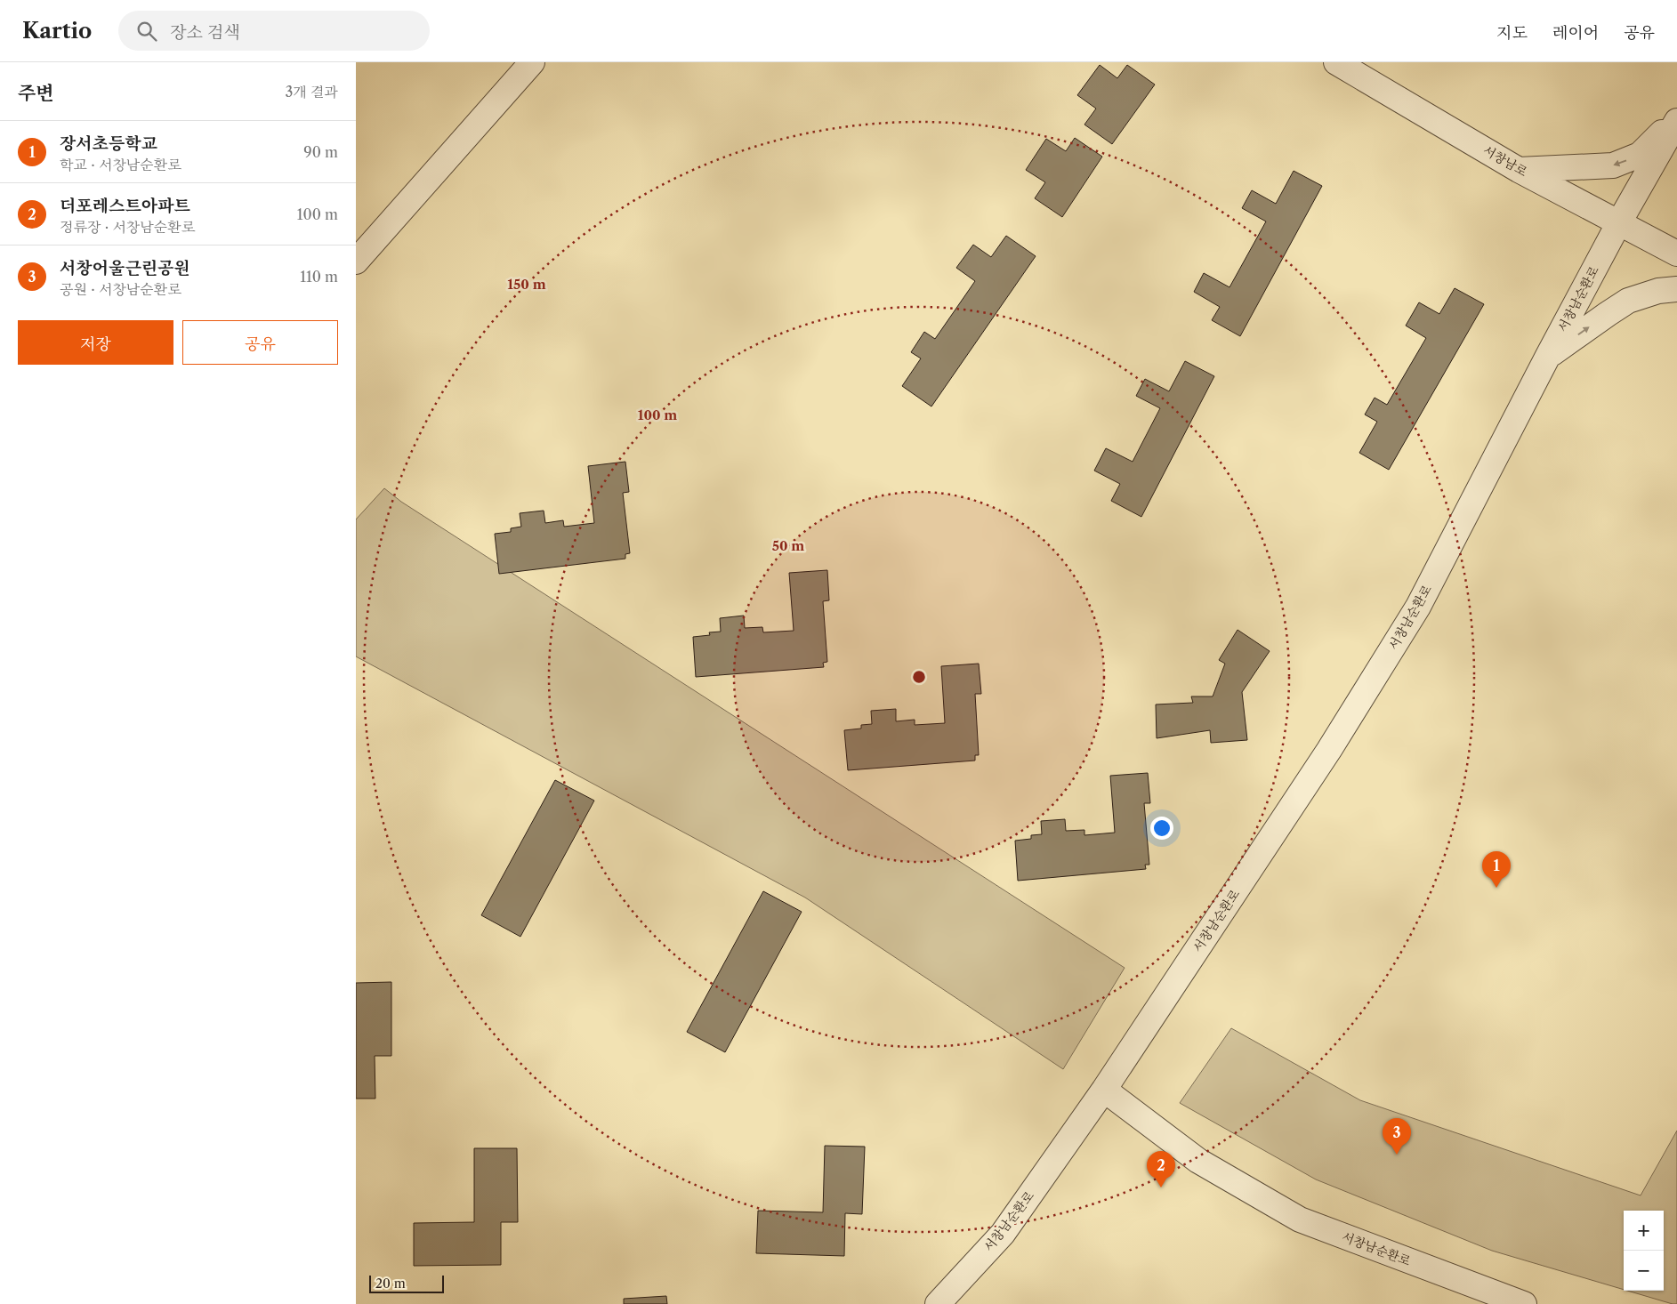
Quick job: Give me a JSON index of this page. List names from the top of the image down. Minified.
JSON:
{"streets":{"street":["서창남로","서창남순환로"]},"crossings":[["서창남로","서창남순환로"]],"scale_bar":"20 m","page":{"header":"Kartio","search":"장소 검색","nav":["지도","레이어","공유"],"heading":["주변","3개 결과"],"list":[{"mark":"1","name":"장서초등학교","note":"학교 · 서창남순환로","value":"90 m"},{"mark":"2","name":"더포레스트아파트","note":"정류장 · 서창남순환로","value":"100 m"},{"mark":"3","name":"서창어울근린공원","note":"공원 · 서창남순환로","value":"110 m"}],"buttons":["저장","공유"],"pins":["1","3","2"],"map_buttons":["+","−"],"scale":"20 m"},"rings":["150 m","100 m","50 m"]}
